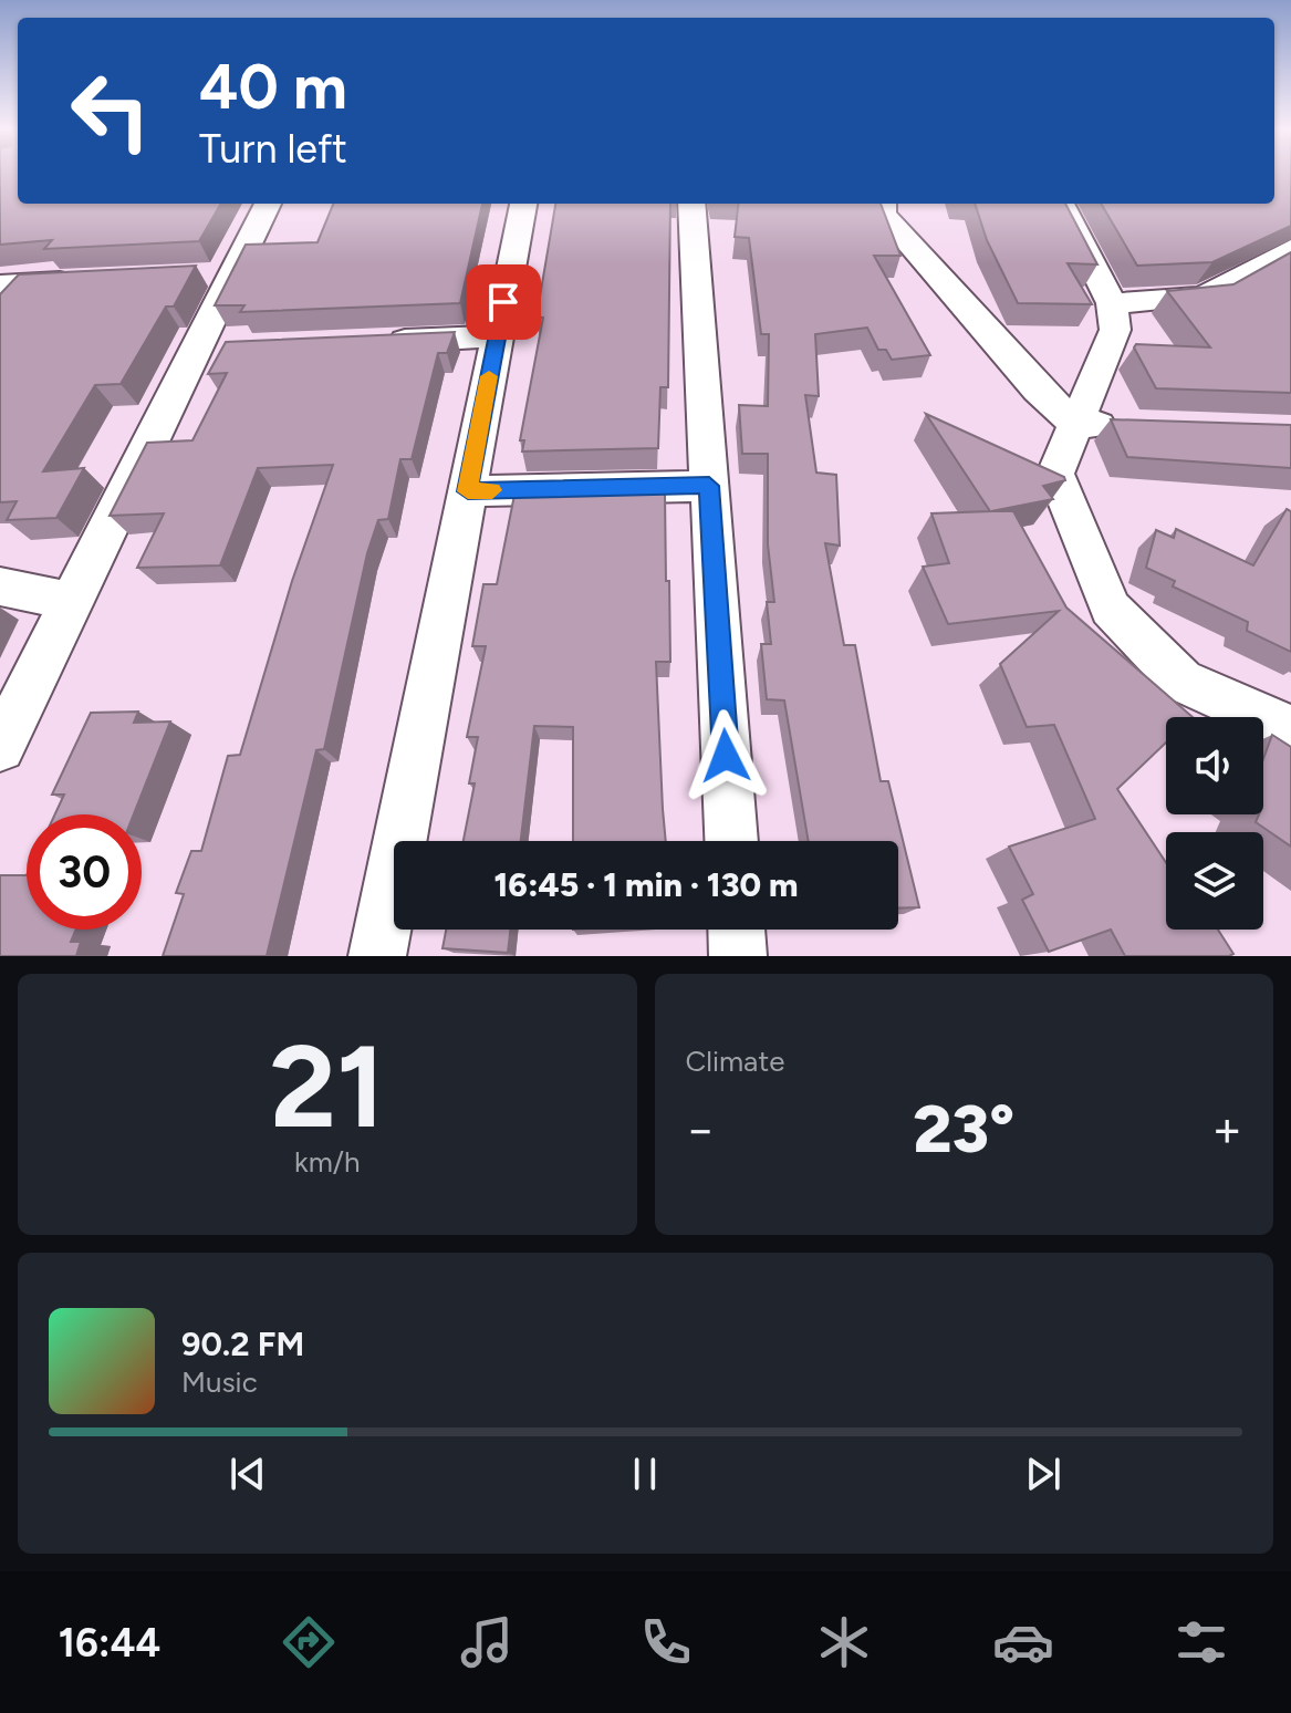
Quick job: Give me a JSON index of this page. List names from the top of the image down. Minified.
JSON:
{"page":{"turn":["40 m","Turn left"],"limit":"30","trip":"16:45 · 1 min · 130 m","tile":[["21","km/h"],"Climate"],"heat":["−","23°","+"],"song":["90.2 FM","Music"],"tabs":"16:44"}}
